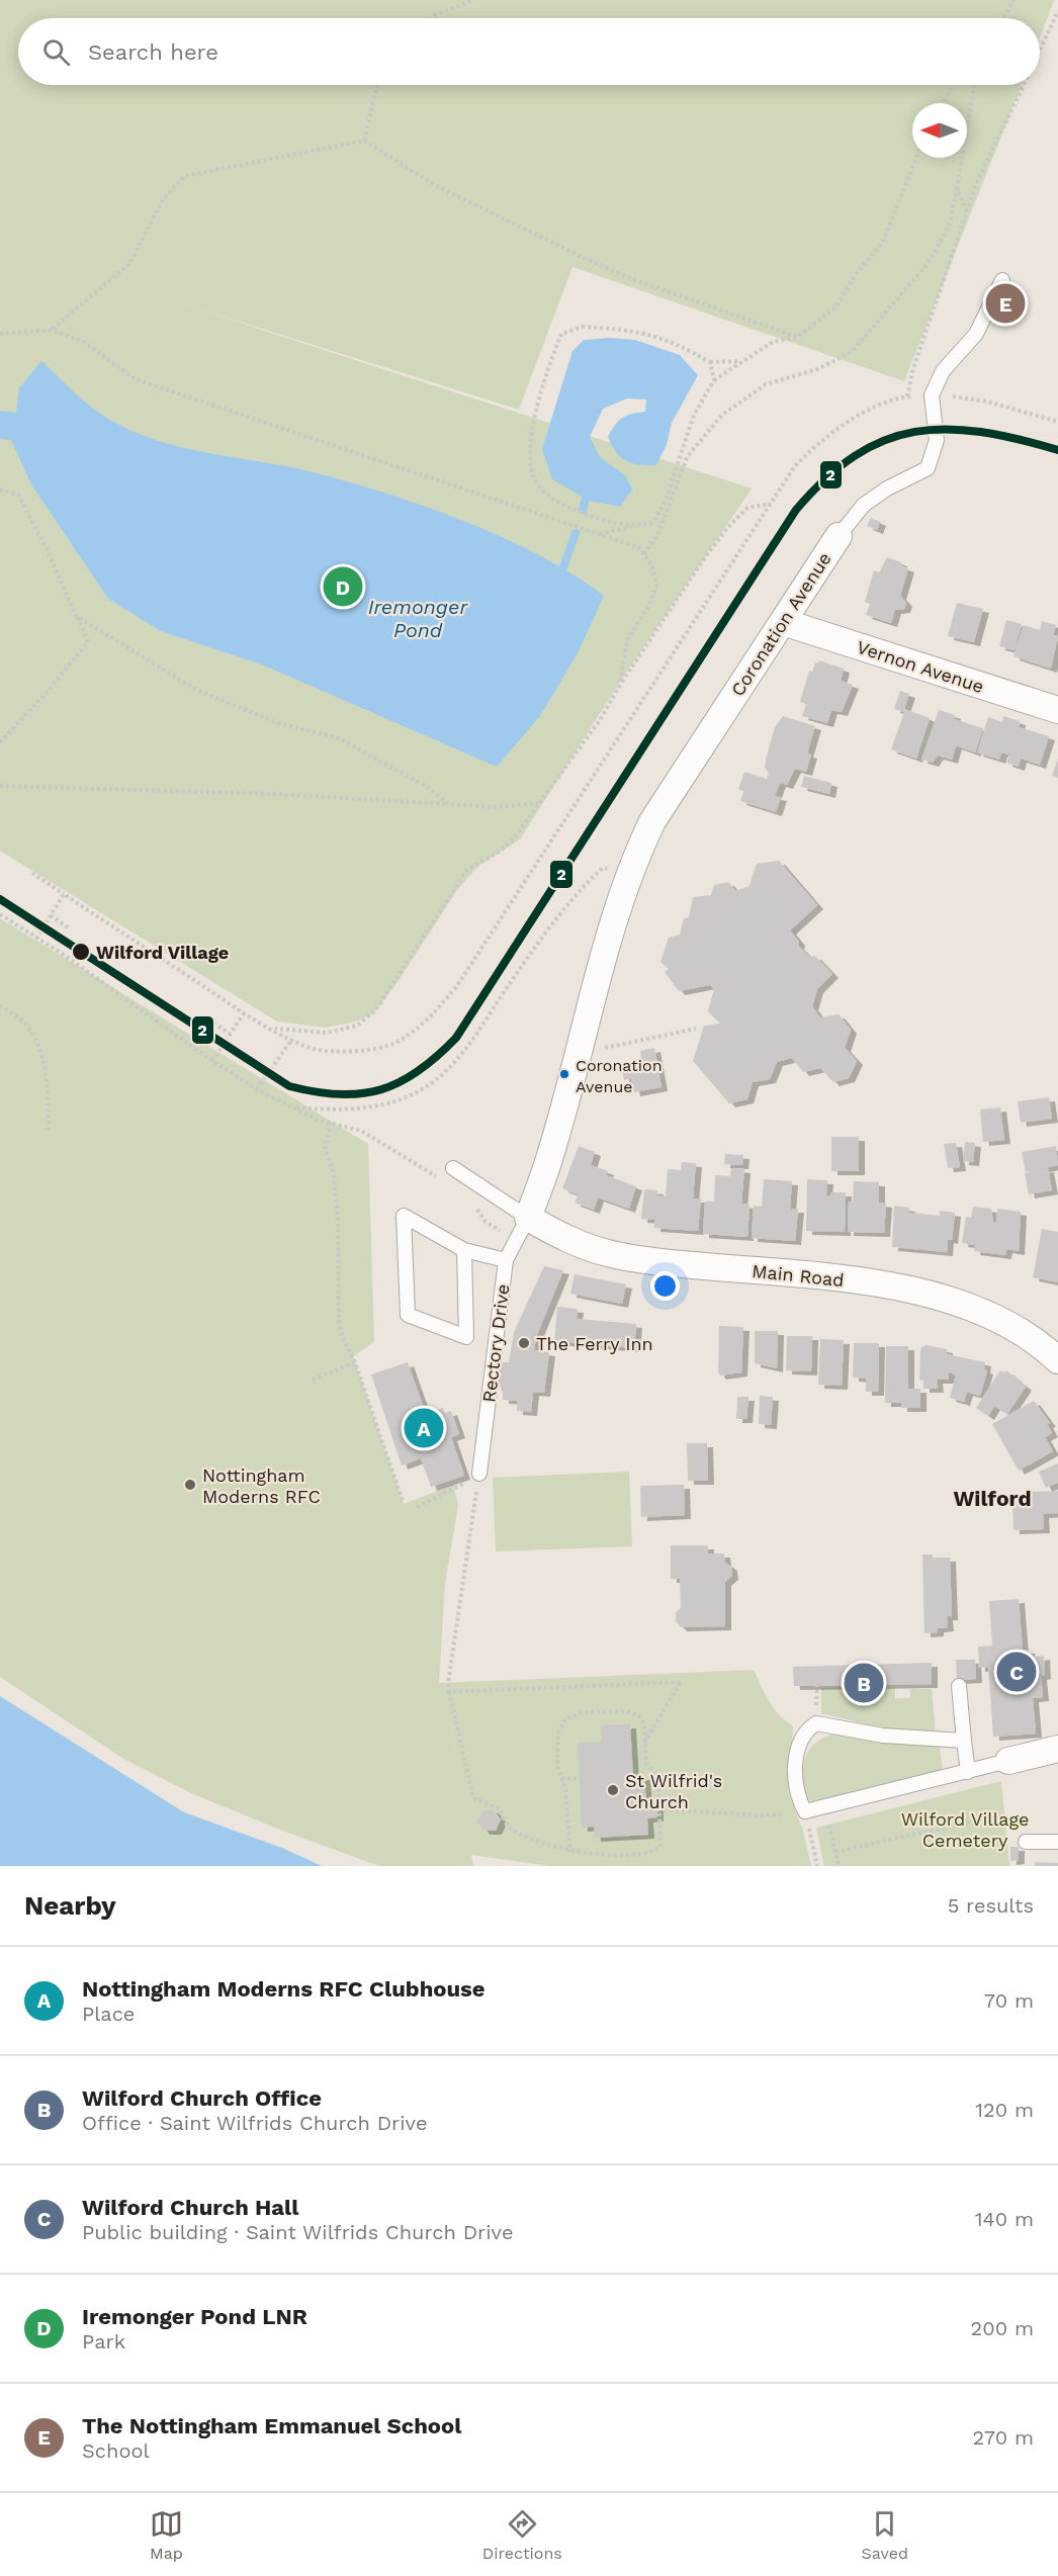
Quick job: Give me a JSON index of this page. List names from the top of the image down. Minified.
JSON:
{"streets":{"street":["Coronation Avenue","Vernon Avenue","Main Road"],"lane":["Rectory Drive"]},"crossings":[["Coronation Avenue","Vernon Avenue"],["Coronation Avenue","Main Road"],["Coronation Avenue","Rectory Drive"],["Main Road","Rectory Drive"]],"districts":["Wilford"],"water":["Iremonger Pond"],"parks":["Wilford Village Cemetery"],"places":["Wilford Village","Coronation Avenue","The Ferry Inn","Nottingham Moderns RFC","St Wilfrid's Church"],"lines":["transit line 2"],"north":"left","page":{"search":"Search here","pins":["E","D","A","C","B"],"heading":["Nearby","5 results"],"list":[{"mark":"A","name":"Nottingham Moderns RFC Clubhouse","note":"Place","value":"70 m"},{"mark":"B","name":"Wilford Church Office","note":"Office · Saint Wilfrids Church Drive","value":"120 m"},{"mark":"C","name":"Wilford Church Hall","note":"Public building · Saint Wilfrids Church Drive","value":"140 m"},{"mark":"D","name":"Iremonger Pond LNR","note":"Park","value":"200 m"},{"mark":"E","name":"The Nottingham Emmanuel School","note":"School","value":"270 m"}],"nav":["Map","Directions","Saved"]}}
